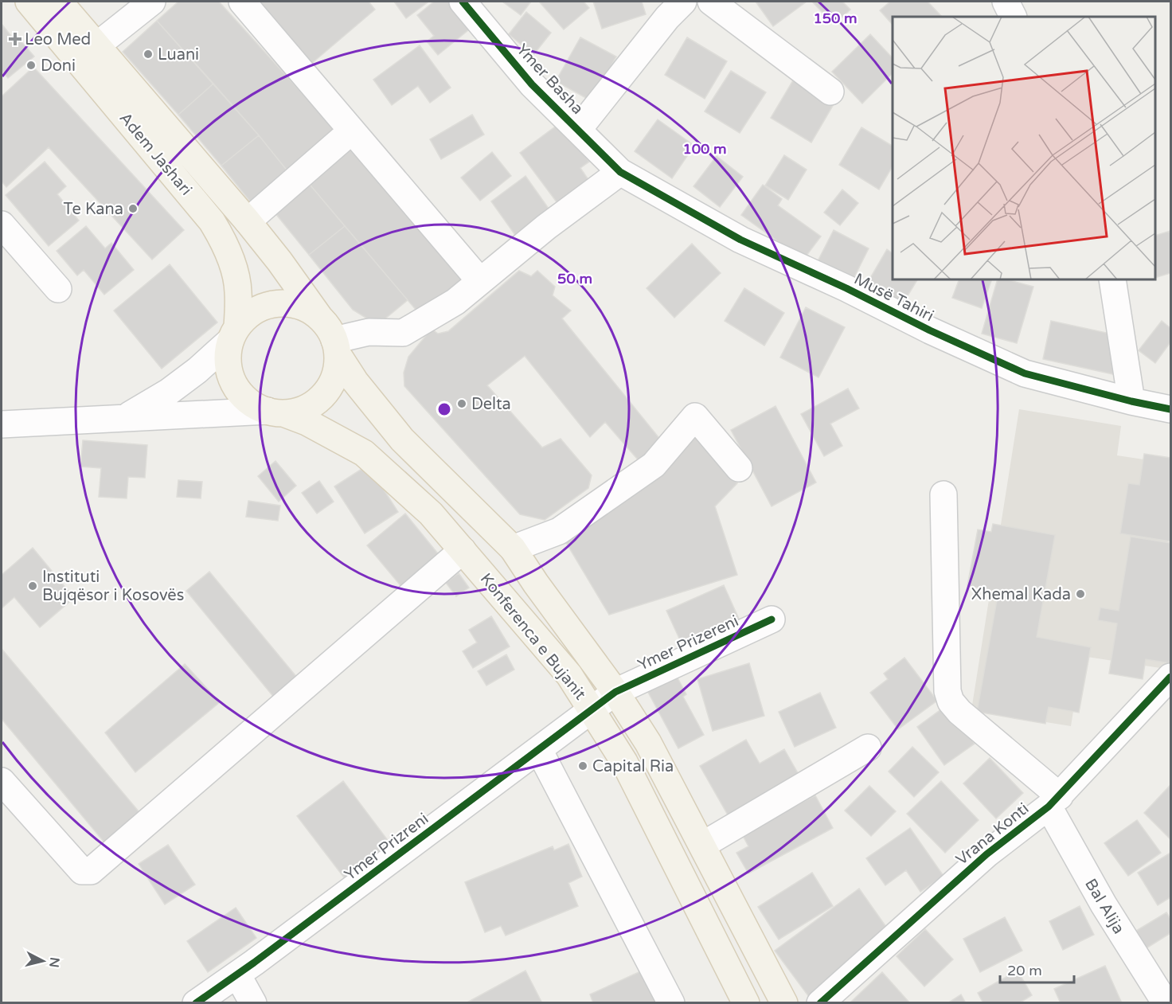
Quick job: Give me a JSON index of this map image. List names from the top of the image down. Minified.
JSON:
{"streets":{"main road":["Adem Jashari","Konferenca e Bujanit"],"street":["Ymer Basha","Musë Tahiri","Ymer Prizereni","Vrana Konti","Ymer Prizreni","Bal Alija"]},"crossings":[["Ymer Basha","Musë Tahiri"],["Adem Jashari","Konferenca e Bujanit"],["Konferenca e Bujanit","Ymer Prizereni"],["Konferenca e Bujanit","Ymer Prizreni"],["Ymer Prizereni","Ymer Prizreni"],["Vrana Konti","Bal Alija"]],"places":{"health":["Leo Med"],"other":["Luani","Doni","Te Kana","Delta","Instituti Bujqësor i Kosovës","Xhemal Kada","Capital Ria"]},"scale_bar":"20 m","north":"right","rings":["150 m","100 m","50 m"]}
